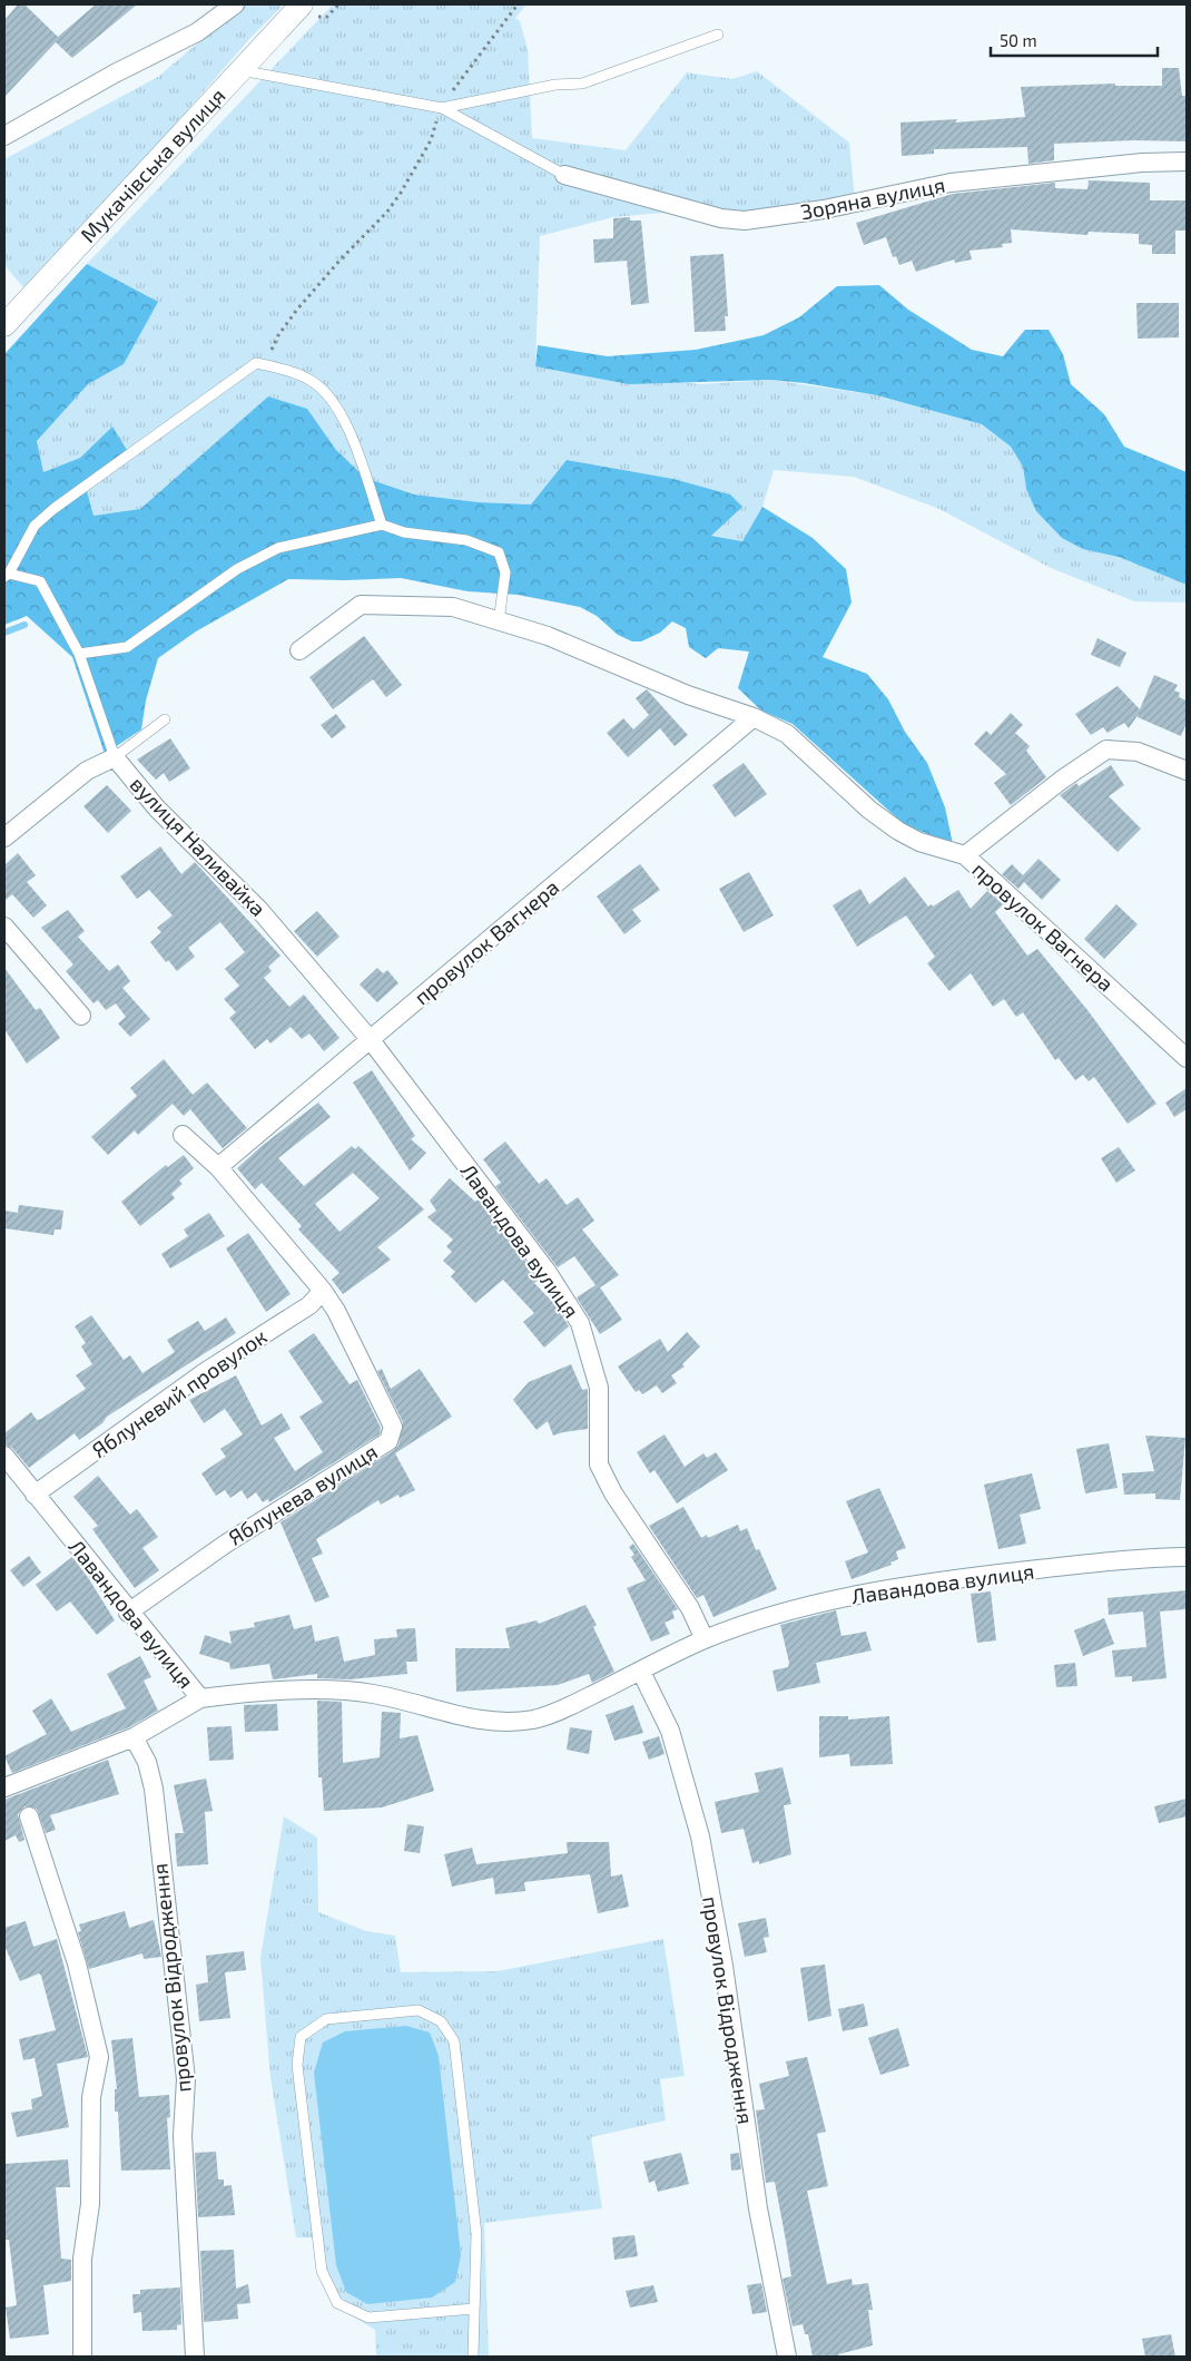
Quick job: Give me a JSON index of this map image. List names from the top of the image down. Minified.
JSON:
{"streets":{"street":["Мукачівська вулиця","Зоряна вулиця","вулиця Наливайка","провулок Вагнера","Лавандова вулиця","Яблуневий провулок","Яблунева вулиця","провулок Відродження"]},"crossings":[["вулиця Наливайка","провулок Вагнера"],["вулиця Наливайка","Лавандова вулиця"],["провулок Вагнера","Лавандова вулиця"],["провулок Вагнера","Яблунева вулиця"],["Лавандова вулиця","Яблуневий провулок"],["Лавандова вулиця","Яблунева вулиця"],["Лавандова вулиця","провулок Відродження"],["Яблуневий провулок","Яблунева вулиця"]],"scale_bar":"50 m"}
